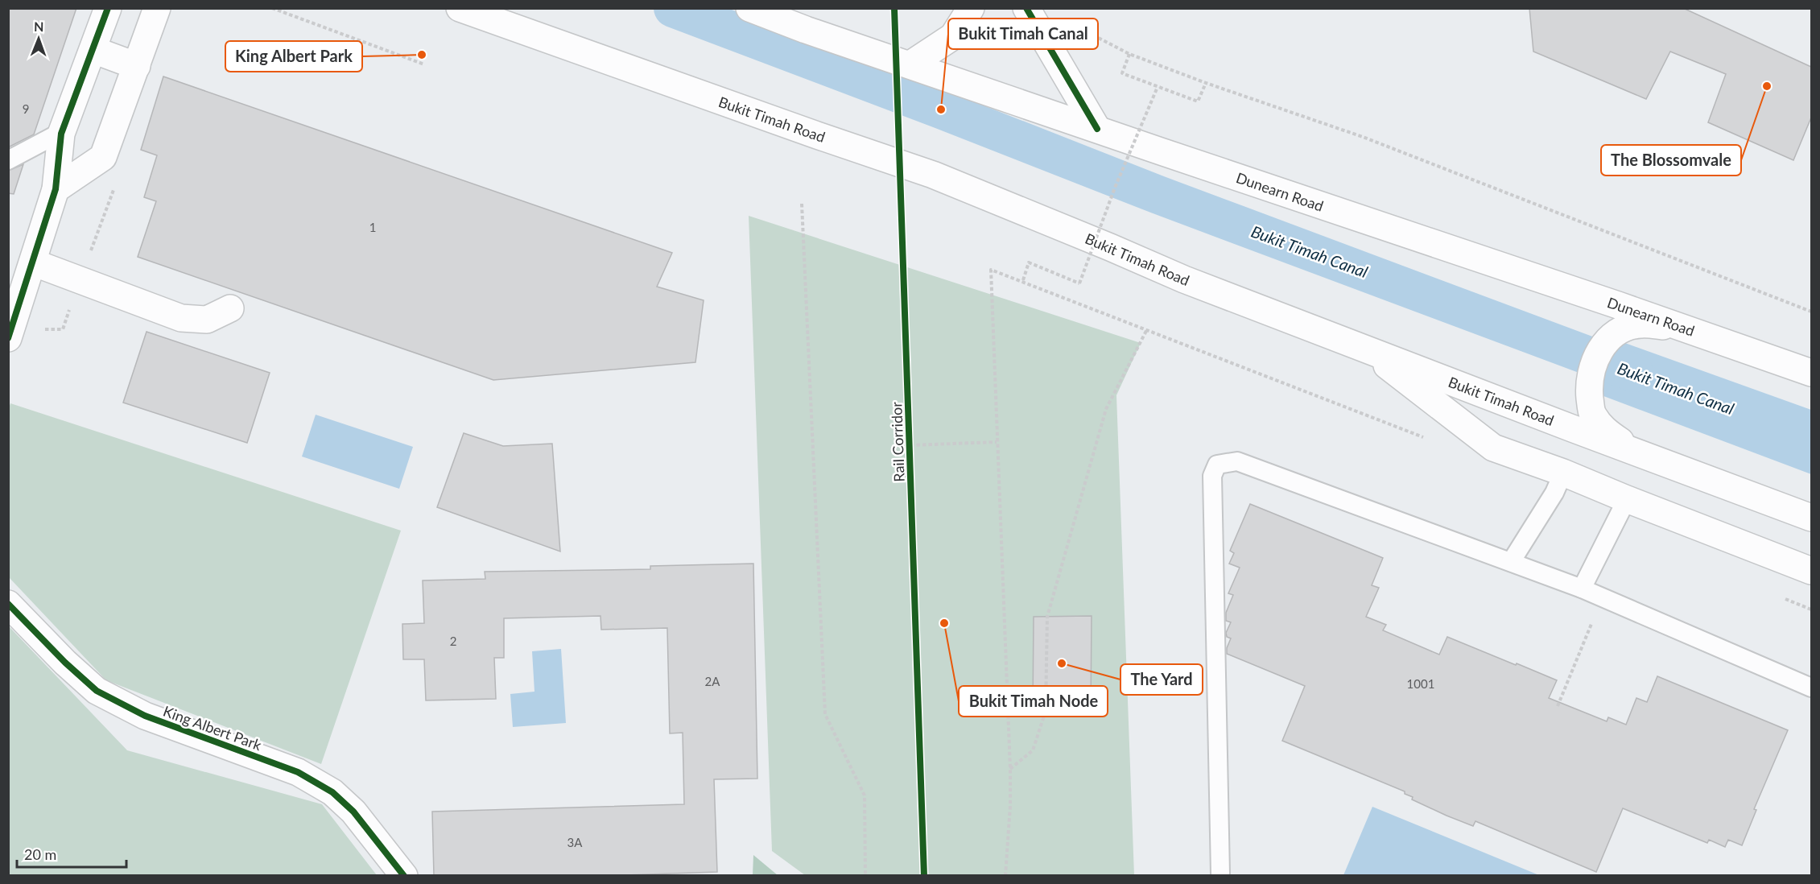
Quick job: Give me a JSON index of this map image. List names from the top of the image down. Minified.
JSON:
{"streets":{"main road":["Bukit Timah Road","Dunearn Road","King Albert Park"],"cycle path":["Rail Corridor"]},"water":["Bukit Timah Canal"],"places":["King Albert Park","The Blossomvale","Bukit Timah Canal","Bukit Timah Node","The Yard"],"house_numbers":["9","1","2","2A","1001","3A"],"scale_bar":"20 m","north":"top"}
